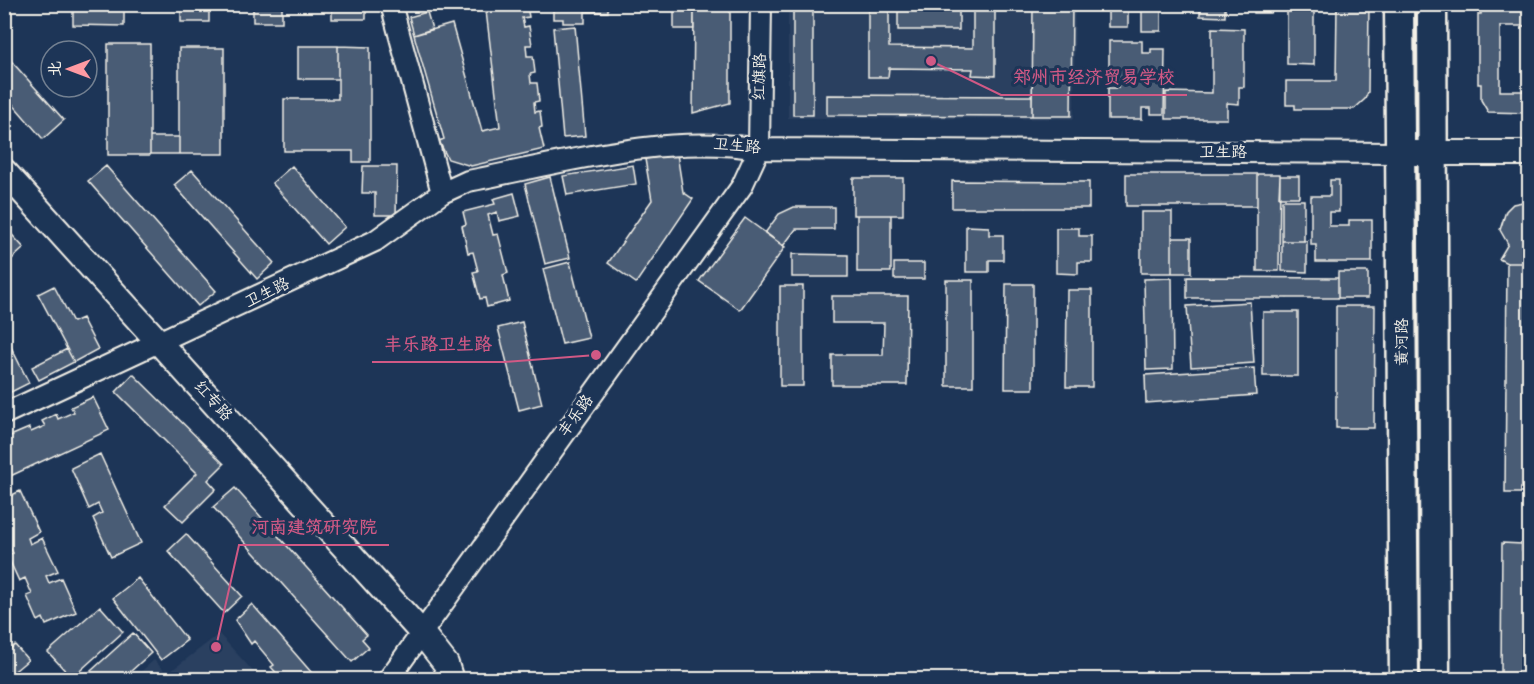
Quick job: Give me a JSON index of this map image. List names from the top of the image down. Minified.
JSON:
{"streets":{"main road":["黄河路"],"street":["红旗路","卫生路","红专路","丰乐路"]},"crossings":[["红旗路","卫生路"],["红旗路","丰乐路"],["卫生路","黄河路"],["卫生路","红专路"],["卫生路","丰乐路"],["红专路","丰乐路"]],"places":["郑州市经济贸易学校","丰乐路卫生路","河南建筑研究院"],"north":"left"}
